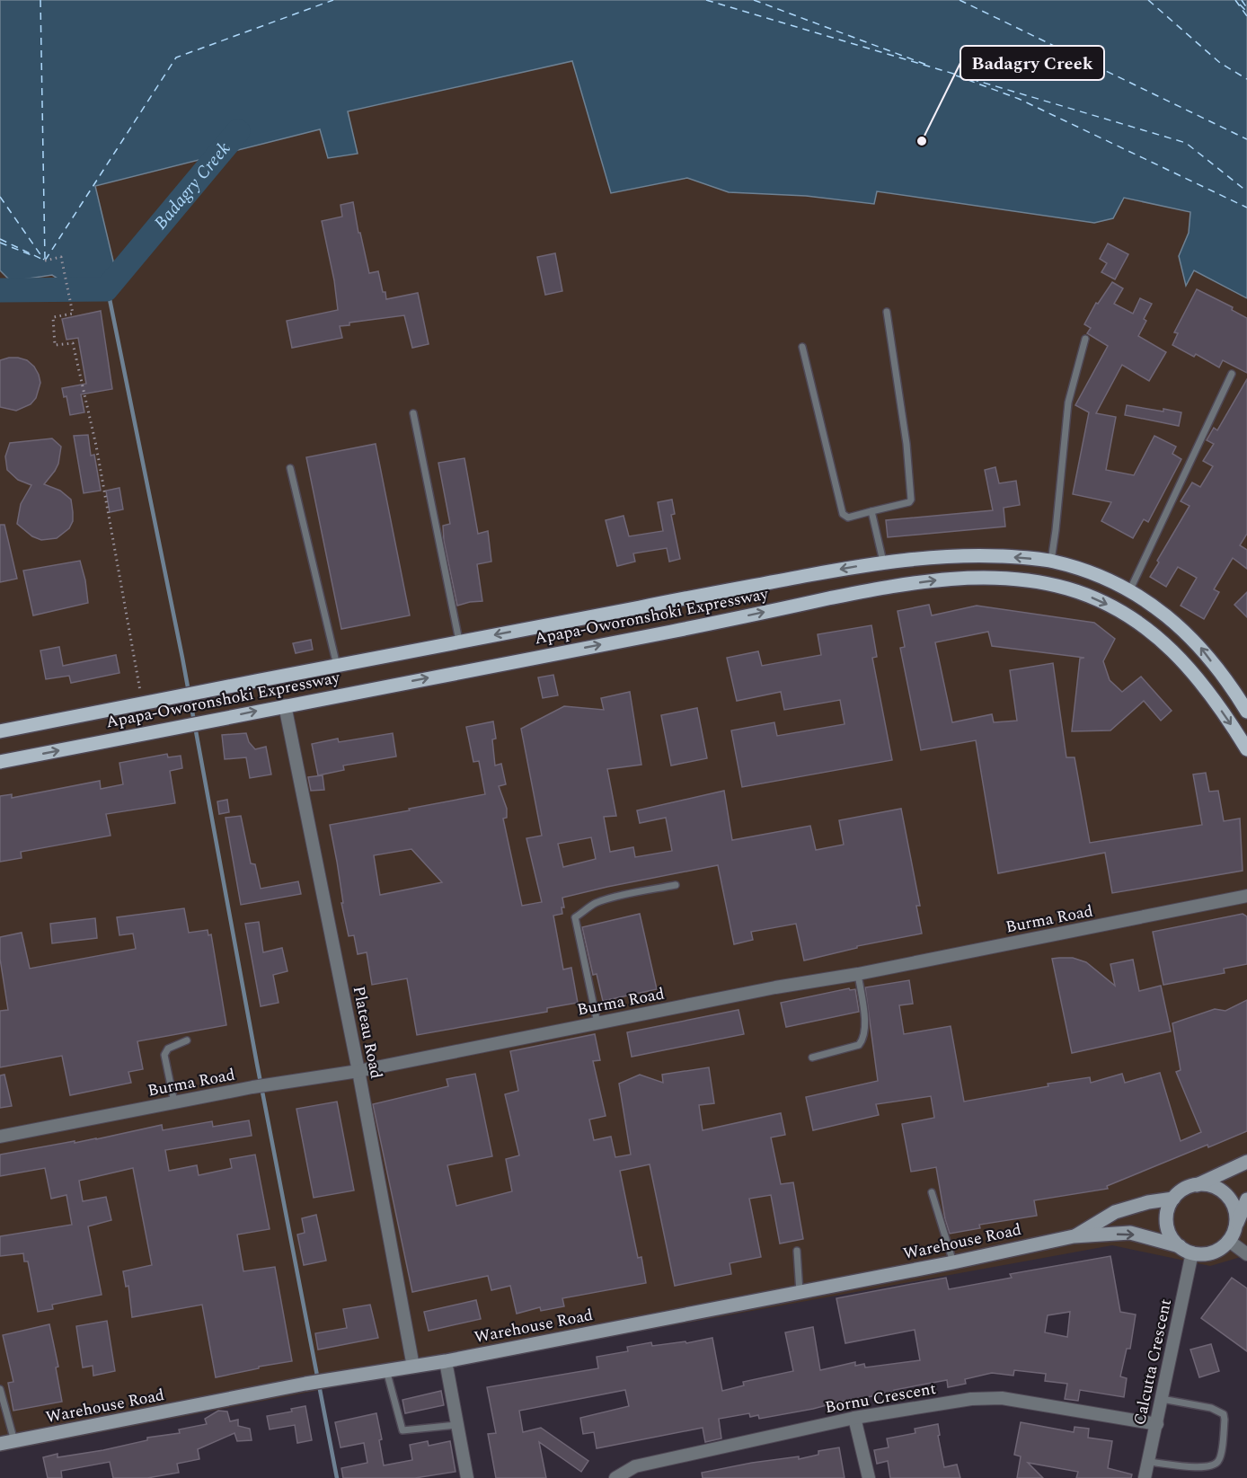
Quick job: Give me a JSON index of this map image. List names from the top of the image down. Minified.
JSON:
{"streets":{"main road":["Apapa-Oworonshoki Expressway","Warehouse Road"],"street":["Burma Road","Plateau Road","Calcutta Crescent","Bornu Crescent"]},"crossings":[["Apapa-Oworonshoki Expressway","Plateau Road"],["Burma Road","Plateau Road"],["Plateau Road","Warehouse Road"],["Warehouse Road","Calcutta Crescent"],["Calcutta Crescent","Bornu Crescent"]],"water":["Badagry Creek"],"places":["Badagry Creek"]}
